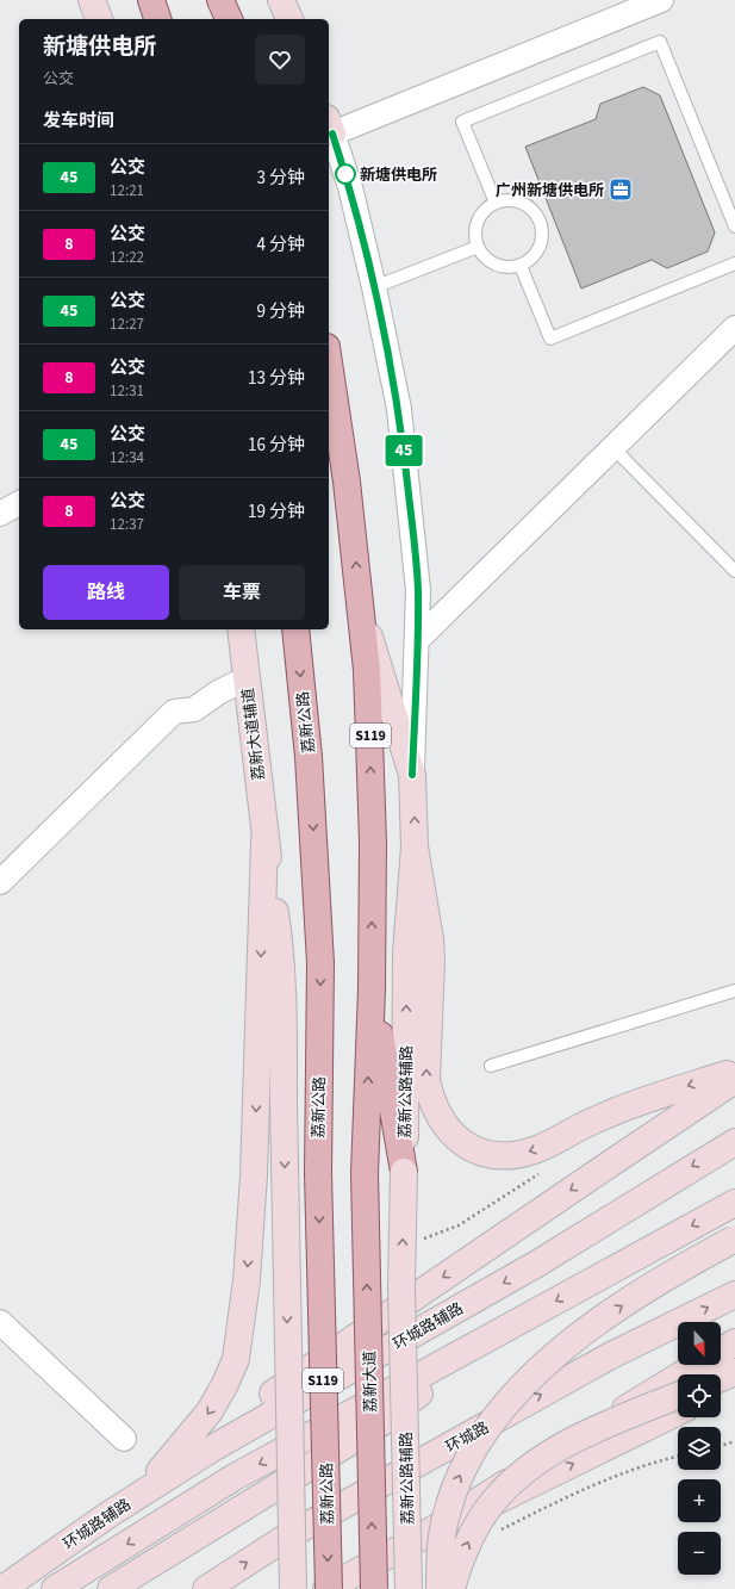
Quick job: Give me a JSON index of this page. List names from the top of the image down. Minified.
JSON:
{"streets":{"main road":["荔新公路","荔新大道辅道","S119","荔新公路辅路","环城路辅路","荔新大道","环城路"]},"crossings":[["S119","荔新公路辅路"],["S119","荔新大道"]],"places":{"other":["新塘供电所"],"office":["广州新塘供电所"]},"lines":["bus line 45"],"north":"bottom","page":{"on_map":"45","heading":[["新塘供电所","公交"],"发车时间"],"list":[{"mark":"45","name":"公交","note":"12:21","value":"3 分钟"},{"mark":"8","name":"公交","note":"12:22","value":"4 分钟"},{"mark":"45","name":"公交","note":"12:27","value":"9 分钟"},{"mark":"8","name":"公交","note":"12:31","value":"13 分钟"},{"mark":"45","name":"公交","note":"12:34","value":"16 分钟"},{"mark":"8","name":"公交","note":"12:37","value":"19 分钟"}],"buttons":["路线","车票"],"map_buttons":["+","−"]}}
